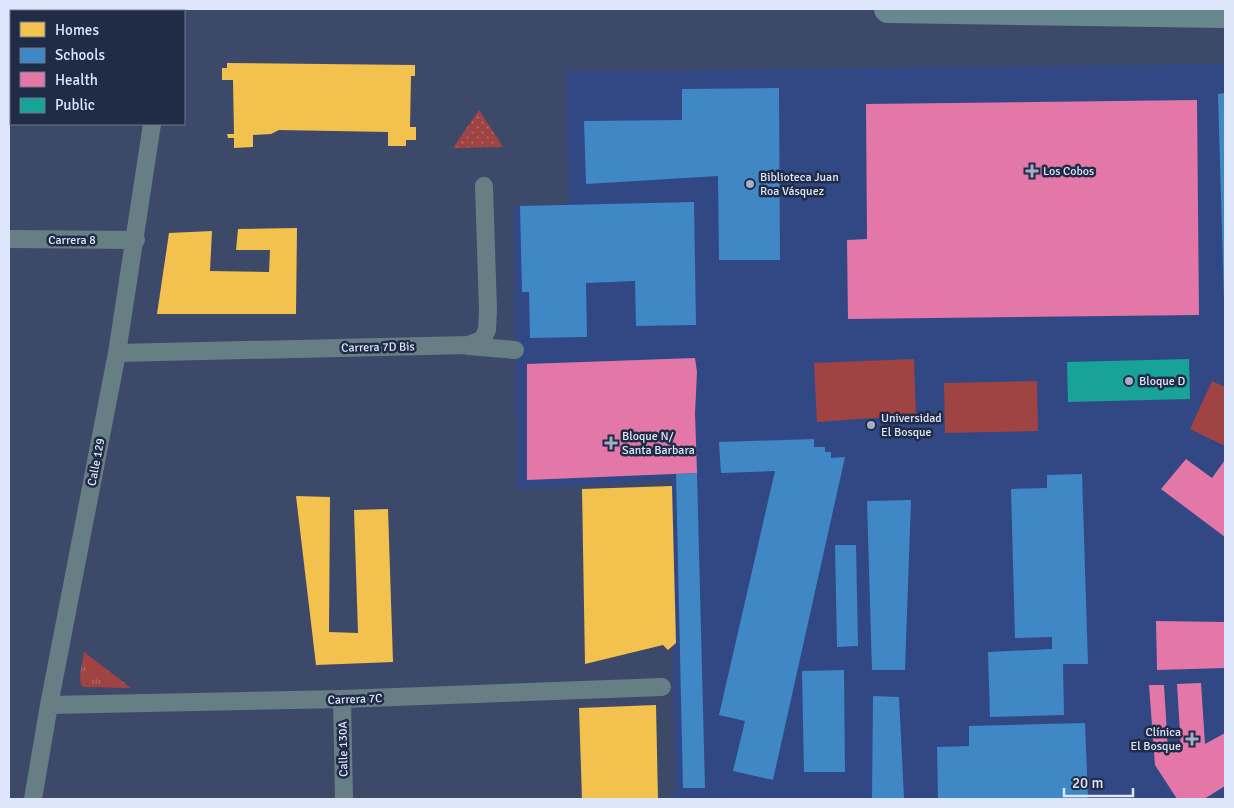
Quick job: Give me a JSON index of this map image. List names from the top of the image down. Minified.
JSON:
{"streets":{"street":["Carrera 8","Carrera 7D Bis","Calle 129","Carrera 7C","Calle 130A"]},"crossings":[["Carrera 8","Calle 129"],["Carrera 7D Bis","Calle 129"],["Calle 129","Carrera 7C"],["Carrera 7C","Calle 130A"]],"places":{"health":["Los Cobos","Bloque N/ Santa Barbara","Clínica El Bosque"],"other":["Biblioteca Juan Roa Vásquez","Bloque D","Universidad El Bosque"]},"legend":["Homes","Schools","Health","Public"],"scale_bar":"20 m"}
